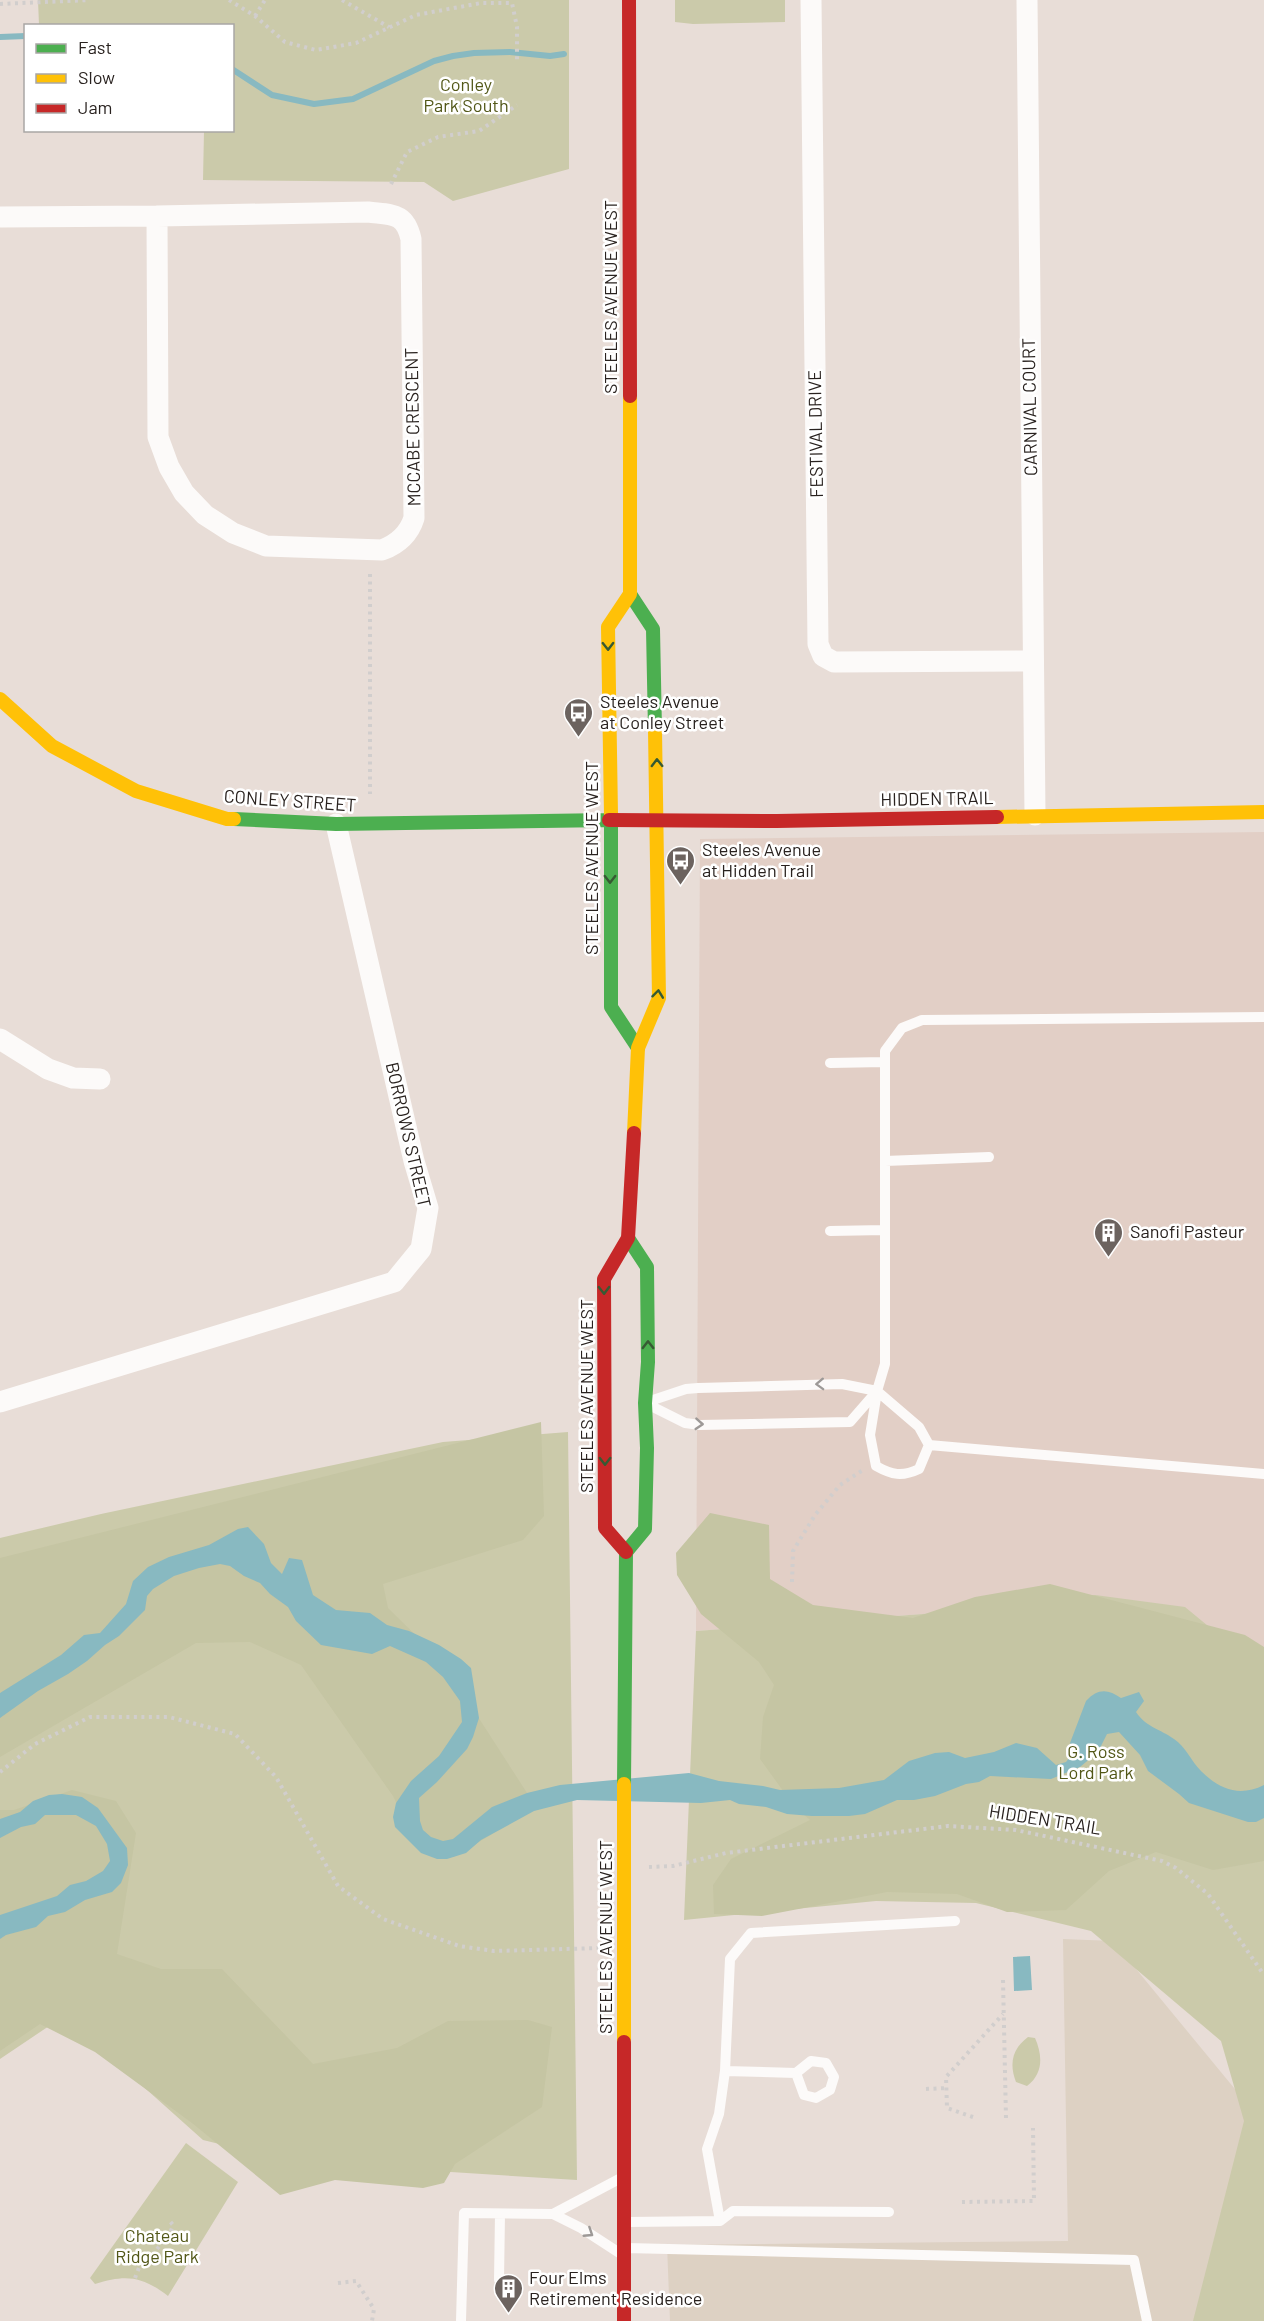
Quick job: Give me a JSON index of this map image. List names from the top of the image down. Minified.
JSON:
{"streets":{"main road":["STEELES AVENUE WEST","HIDDEN TRAIL","CONLEY STREET"],"street":["CARNIVAL COURT","MCCABE CRESCENT","FESTIVAL DRIVE","BORROWS STREET"]},"crossings":[["STEELES AVENUE WEST","HIDDEN TRAIL"],["STEELES AVENUE WEST","CONLEY STREET"],["CARNIVAL COURT","FESTIVAL DRIVE"],["CARNIVAL COURT","HIDDEN TRAIL"],["HIDDEN TRAIL","CONLEY STREET"],["CONLEY STREET","BORROWS STREET"]],"parks":["Conley Park South","G. Ross Lord Park","Chateau Ridge Park"],"places":{"bus stop":["Steeles Avenue at Conley Street","Steeles Avenue at Hidden Trail"],"building":["Sanofi Pasteur","Four Elms Retirement Residence"]},"legend":["Fast","Slow","Jam"]}
